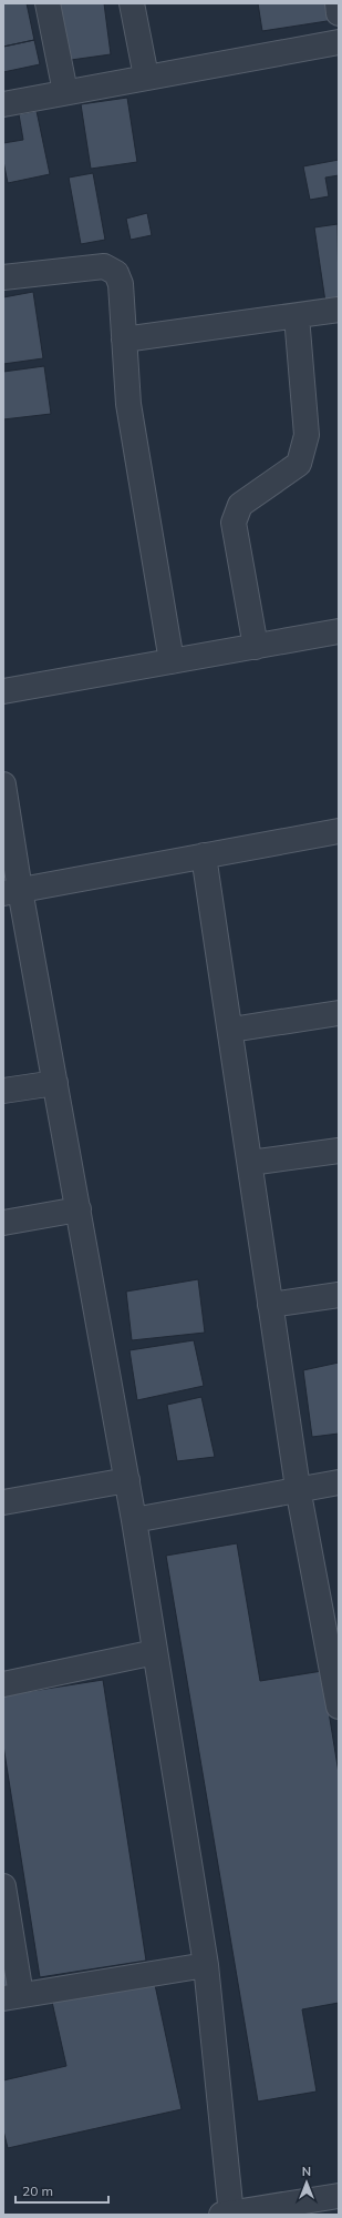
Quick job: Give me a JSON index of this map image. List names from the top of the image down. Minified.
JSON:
{"scale_bar":"20 m","north":"top"}
